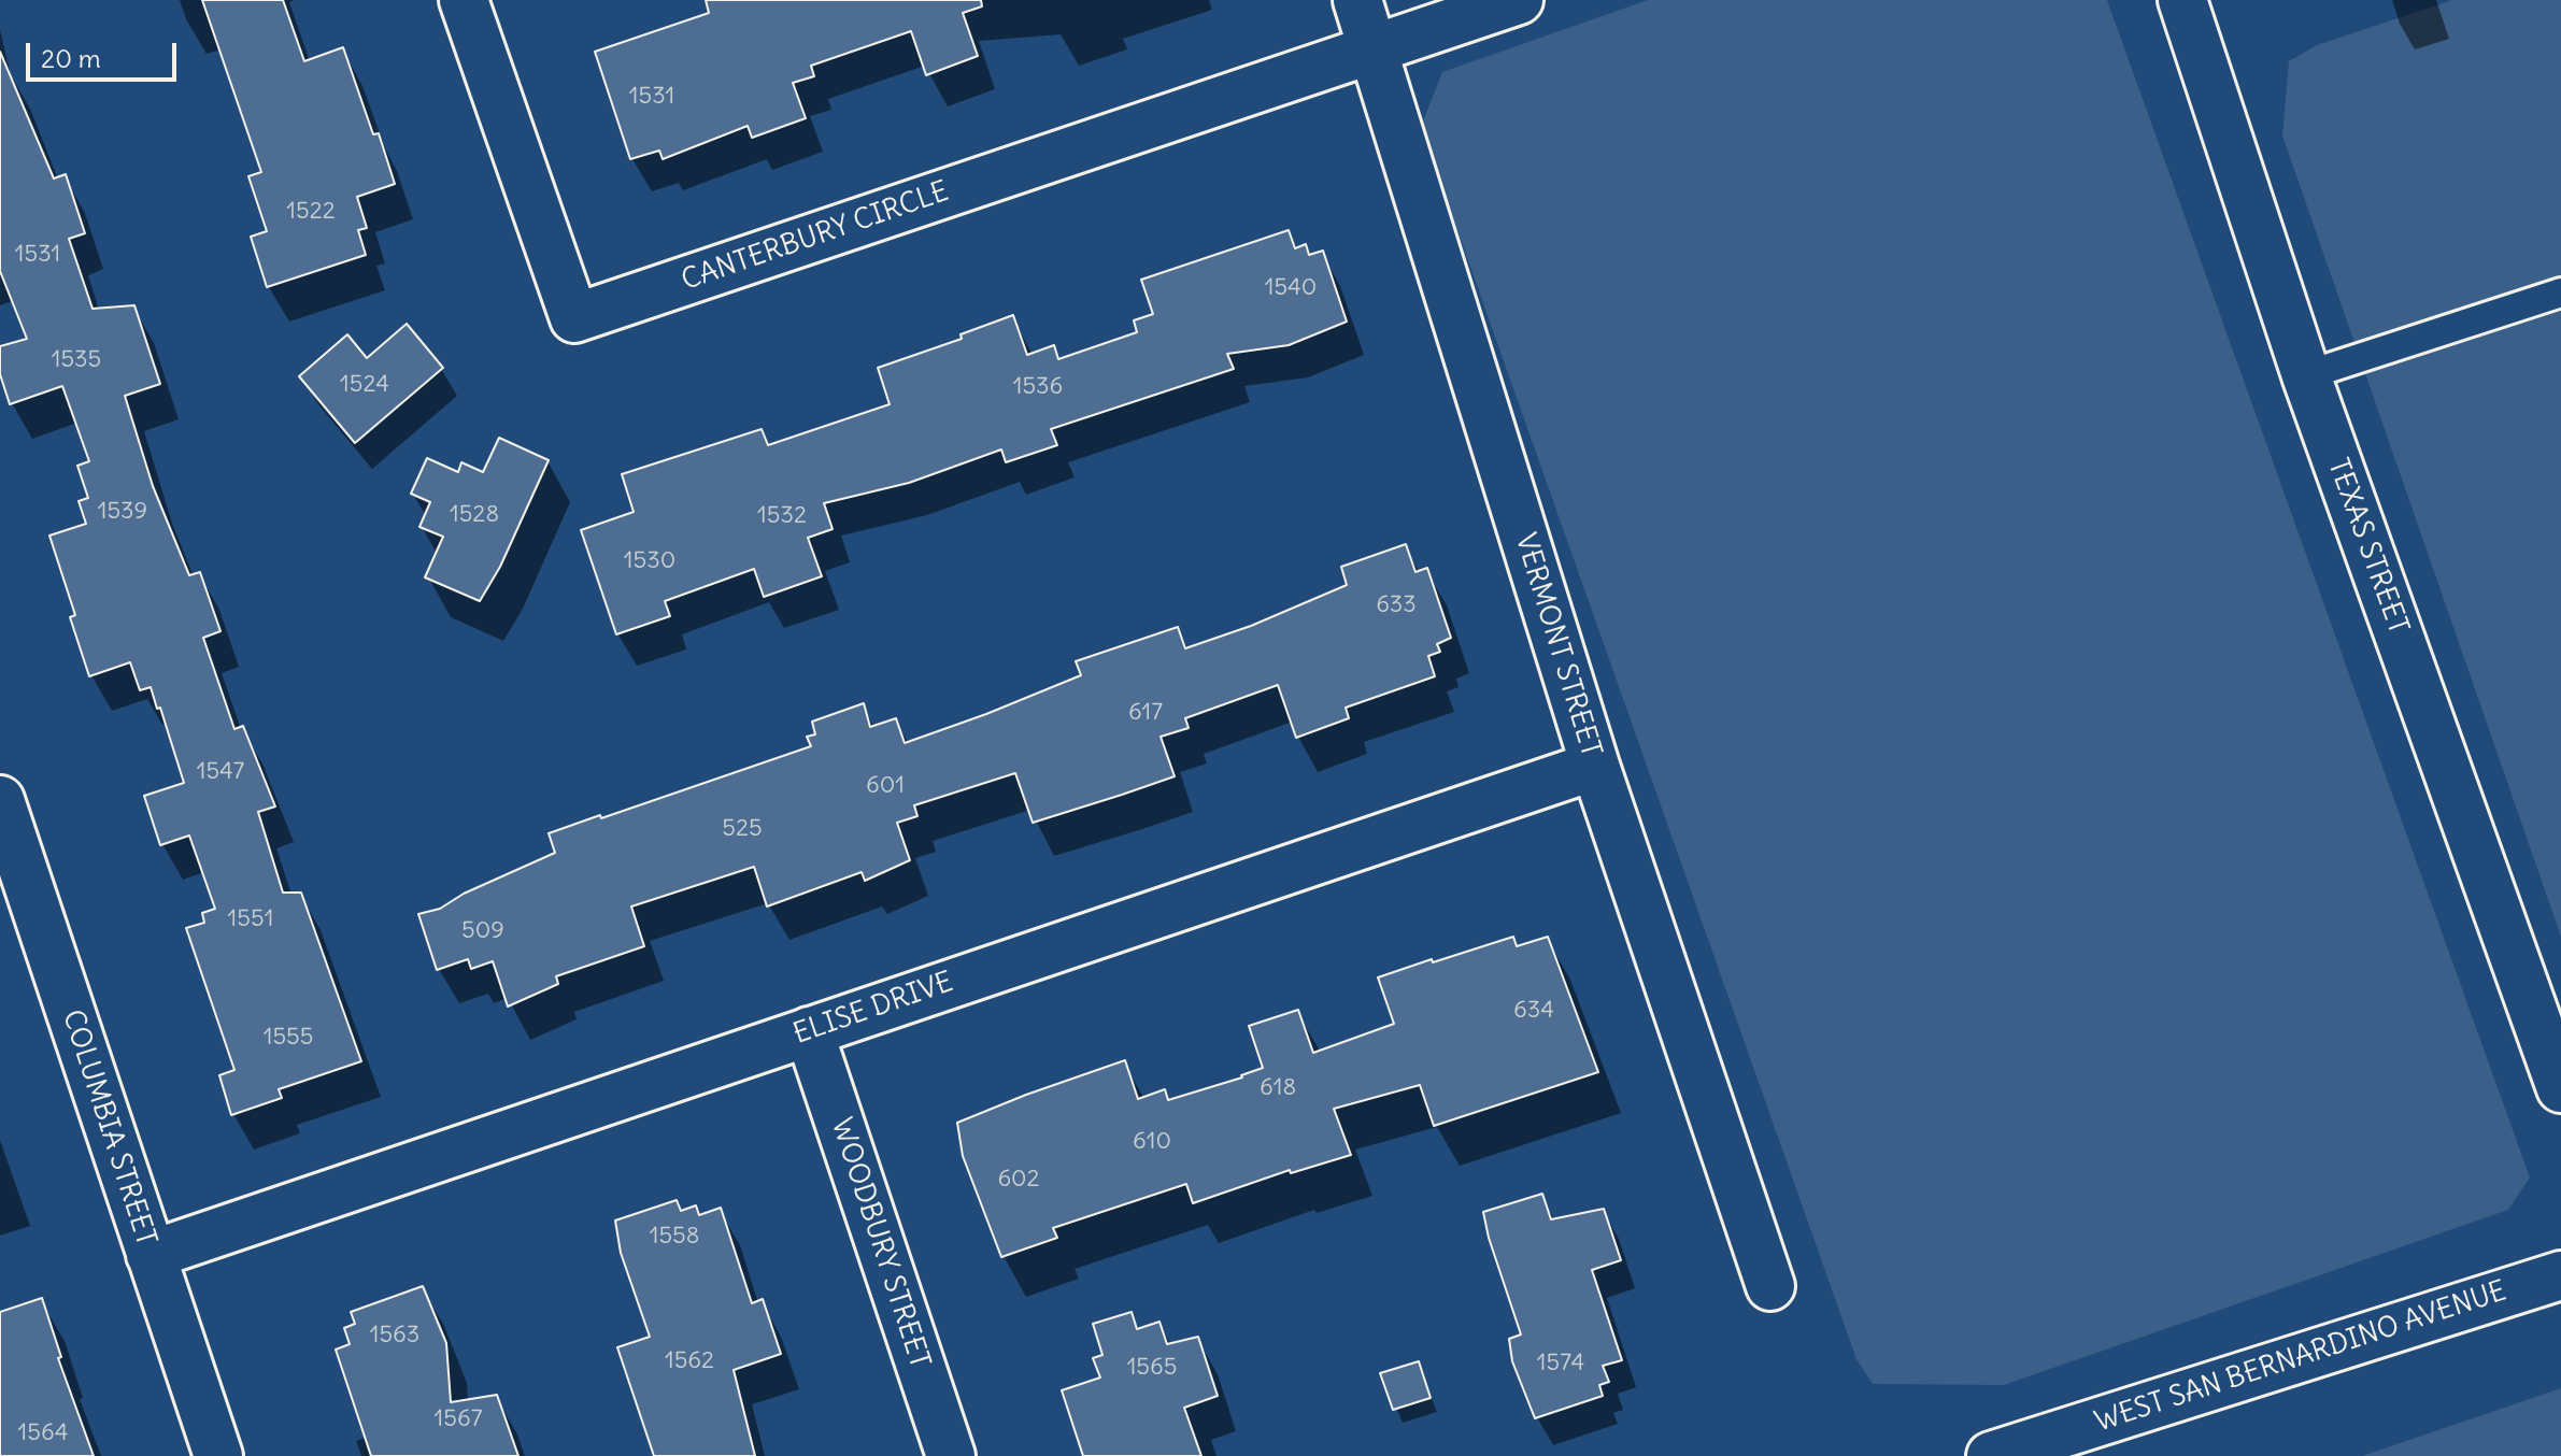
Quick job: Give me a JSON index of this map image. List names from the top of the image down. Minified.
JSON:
{"streets":{"street":["CANTERBURY CIRCLE","TEXAS STREET","VERMONT STREET","ELISE DRIVE","COLUMBIA STREET","WOODBURY STREET","WEST SAN BERNARDINO AVENUE"]},"crossings":[["CANTERBURY CIRCLE","VERMONT STREET"],["VERMONT STREET","ELISE DRIVE"],["ELISE DRIVE","COLUMBIA STREET"],["ELISE DRIVE","WOODBURY STREET"]],"house_numbers":["1531","1522","1531","1540","1535","1524","1536","1539","1528","1532","1530","633","617","1547","601","525","1551","509","634","1555","618","610","602","1558","1563","1562","1574","1565","1567","1564"],"scale_bar":"20 m"}
